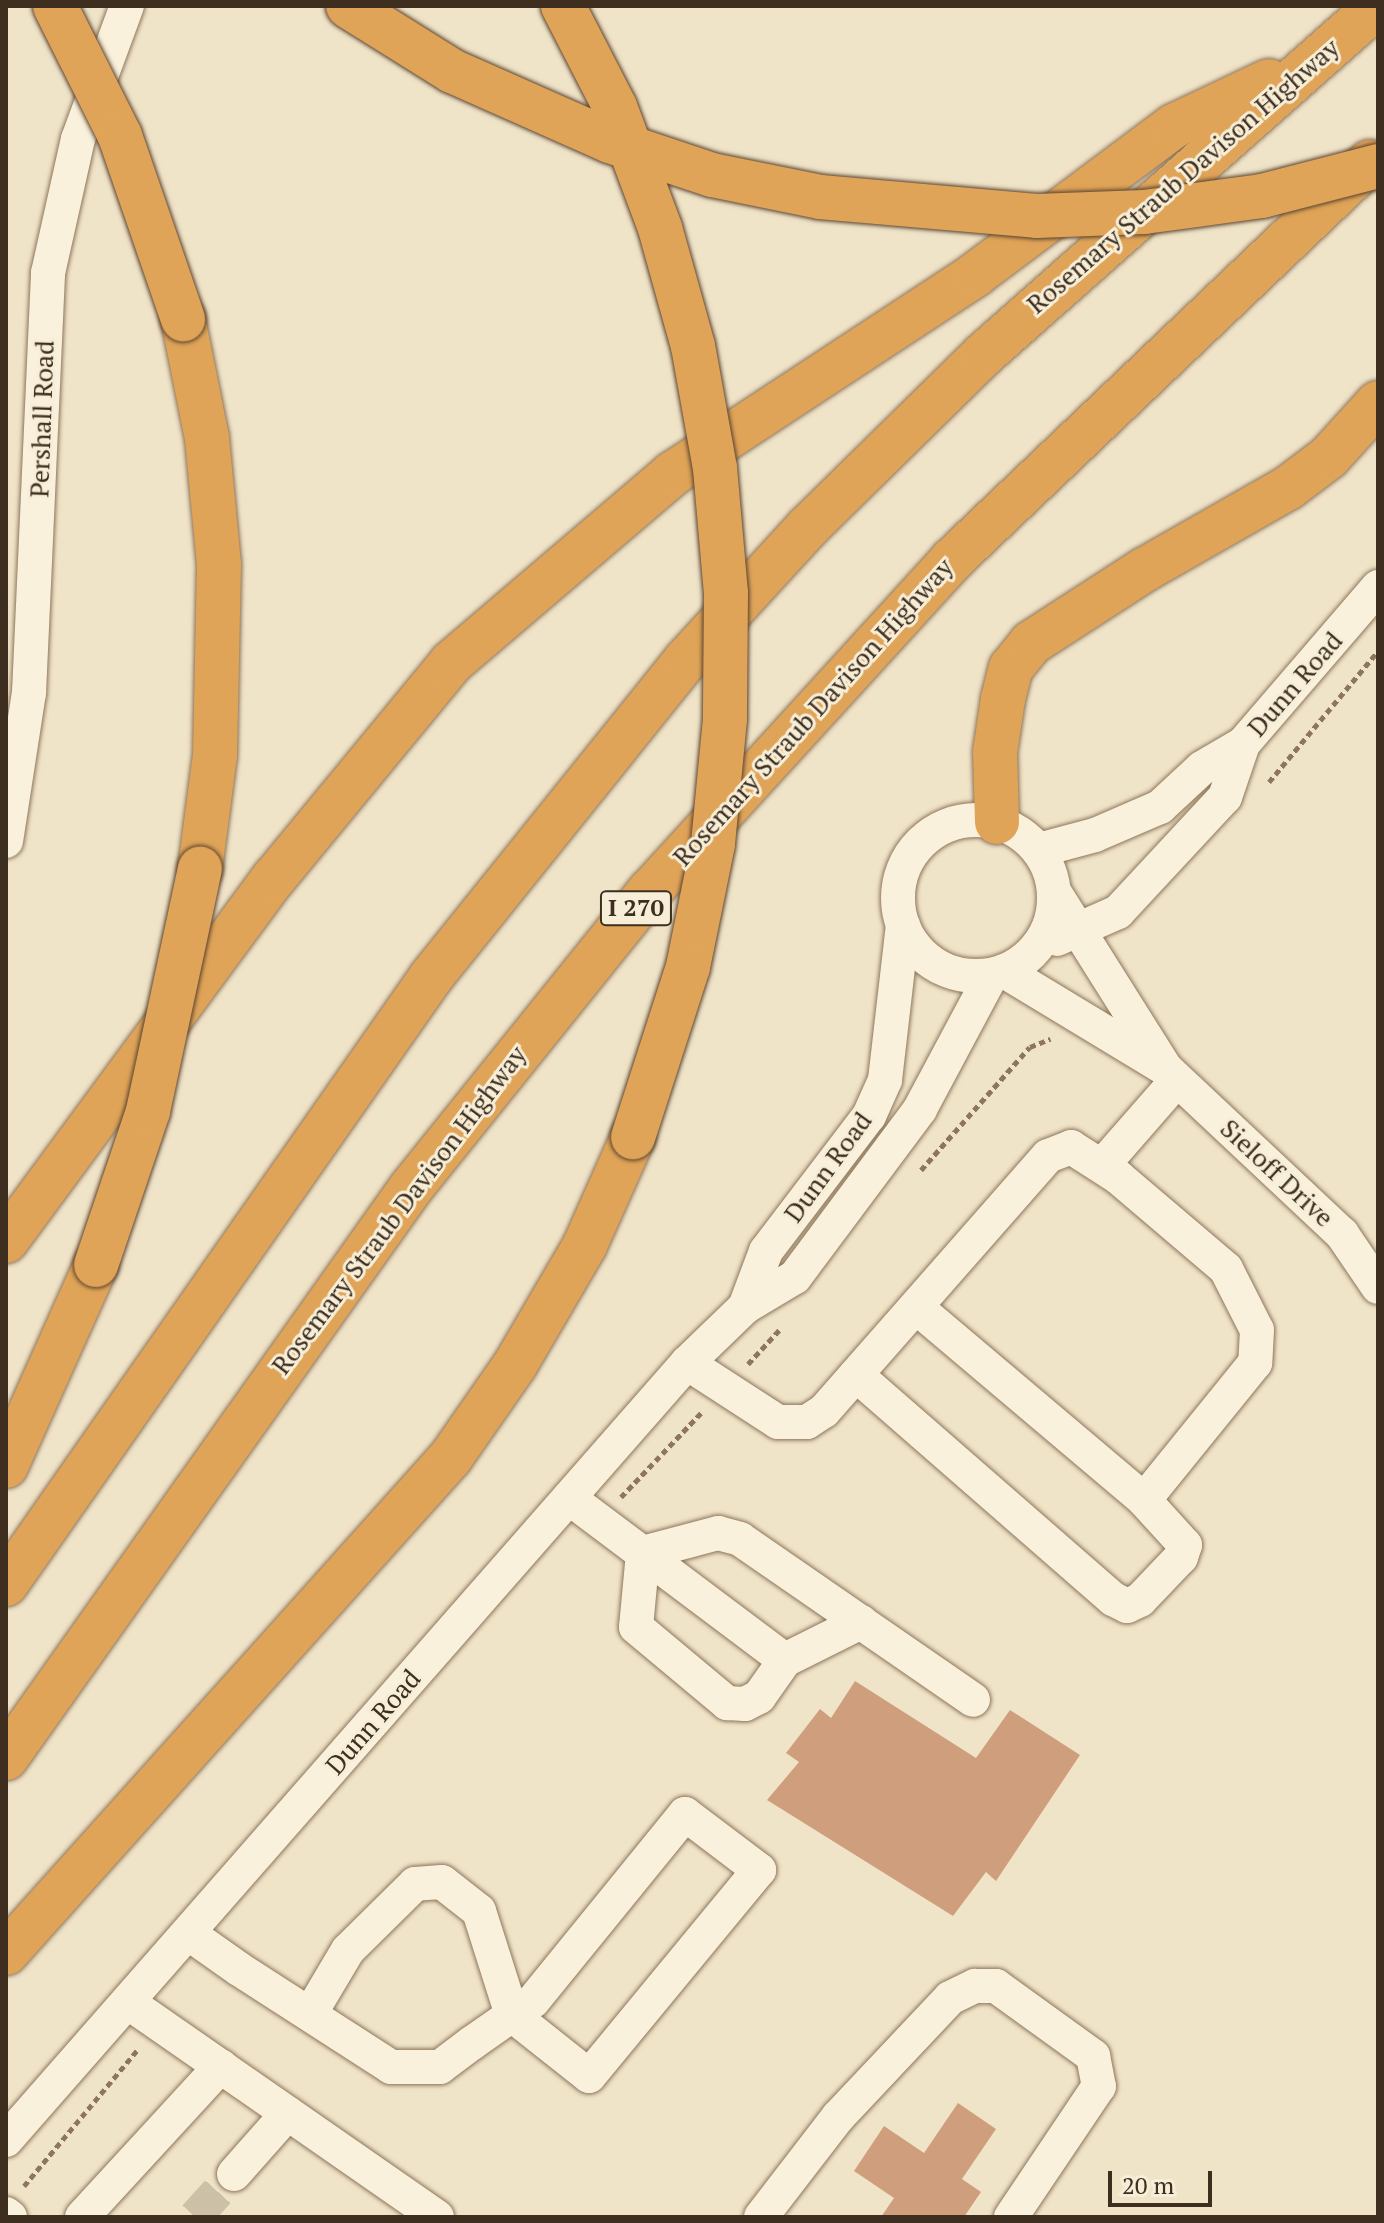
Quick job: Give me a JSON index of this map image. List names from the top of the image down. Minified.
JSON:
{"streets":{"highway":["Rosemary Straub Davison Highway","I 270"],"street":["Pershall Road","Dunn Road","Sieloff Drive"]},"crossings":[["Dunn Road","Sieloff Drive"]],"scale_bar":"20 m"}
